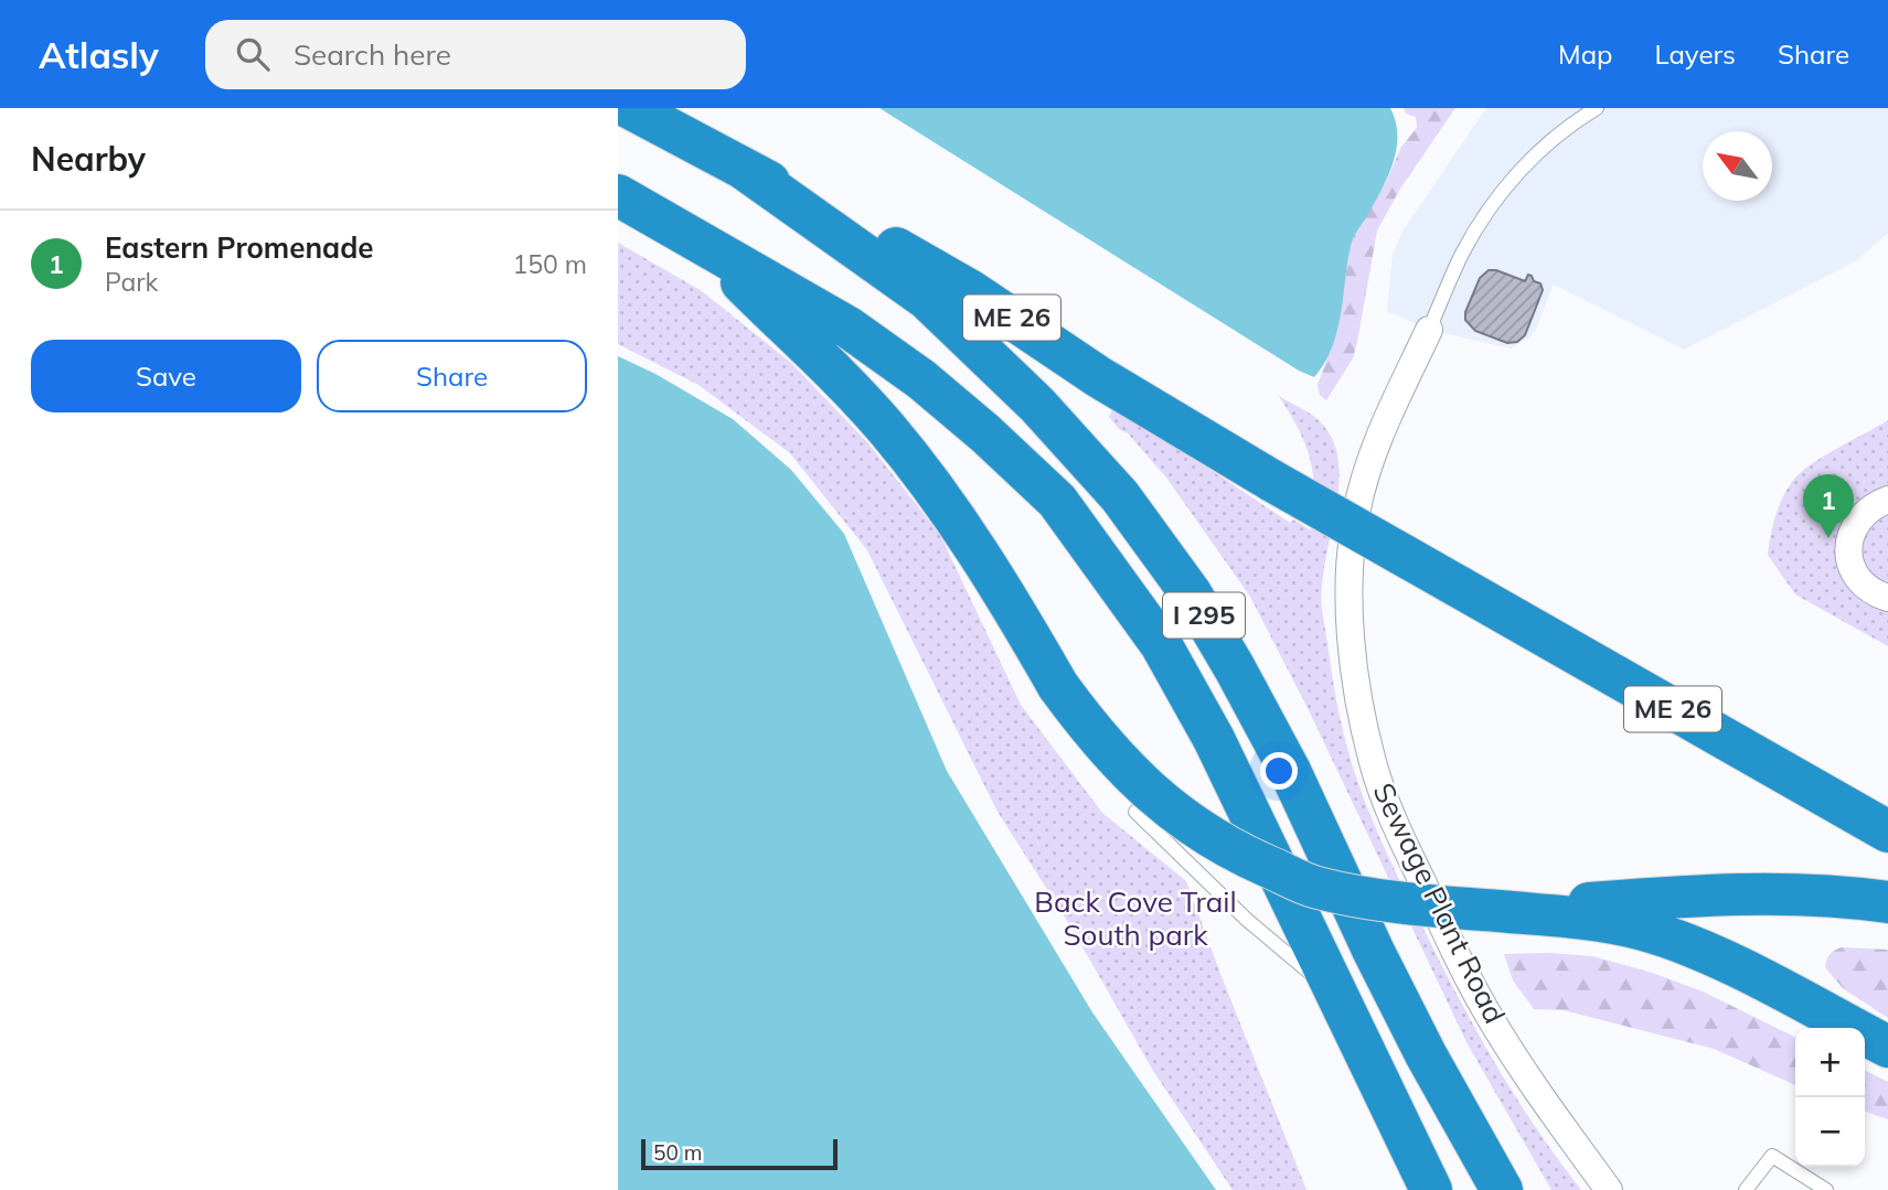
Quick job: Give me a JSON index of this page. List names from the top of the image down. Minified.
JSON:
{"streets":{"highway":["ME 26","I 295"],"street":["Sewage Plant Road"]},"crossings":[["ME 26","I 295"]],"parks":["Back Cove Trail South park"],"scale_bar":"50 m","north":"top left","page":{"header":"Atlasly","search":"Search here","nav":["Map","Layers","Share"],"heading":"Nearby","list":[{"mark":"1","name":"Eastern Promenade","note":"Park","value":"150 m"}],"buttons":["Save","Share"],"pins":"1","map_buttons":["+","−"],"scale":"50 m"}}
